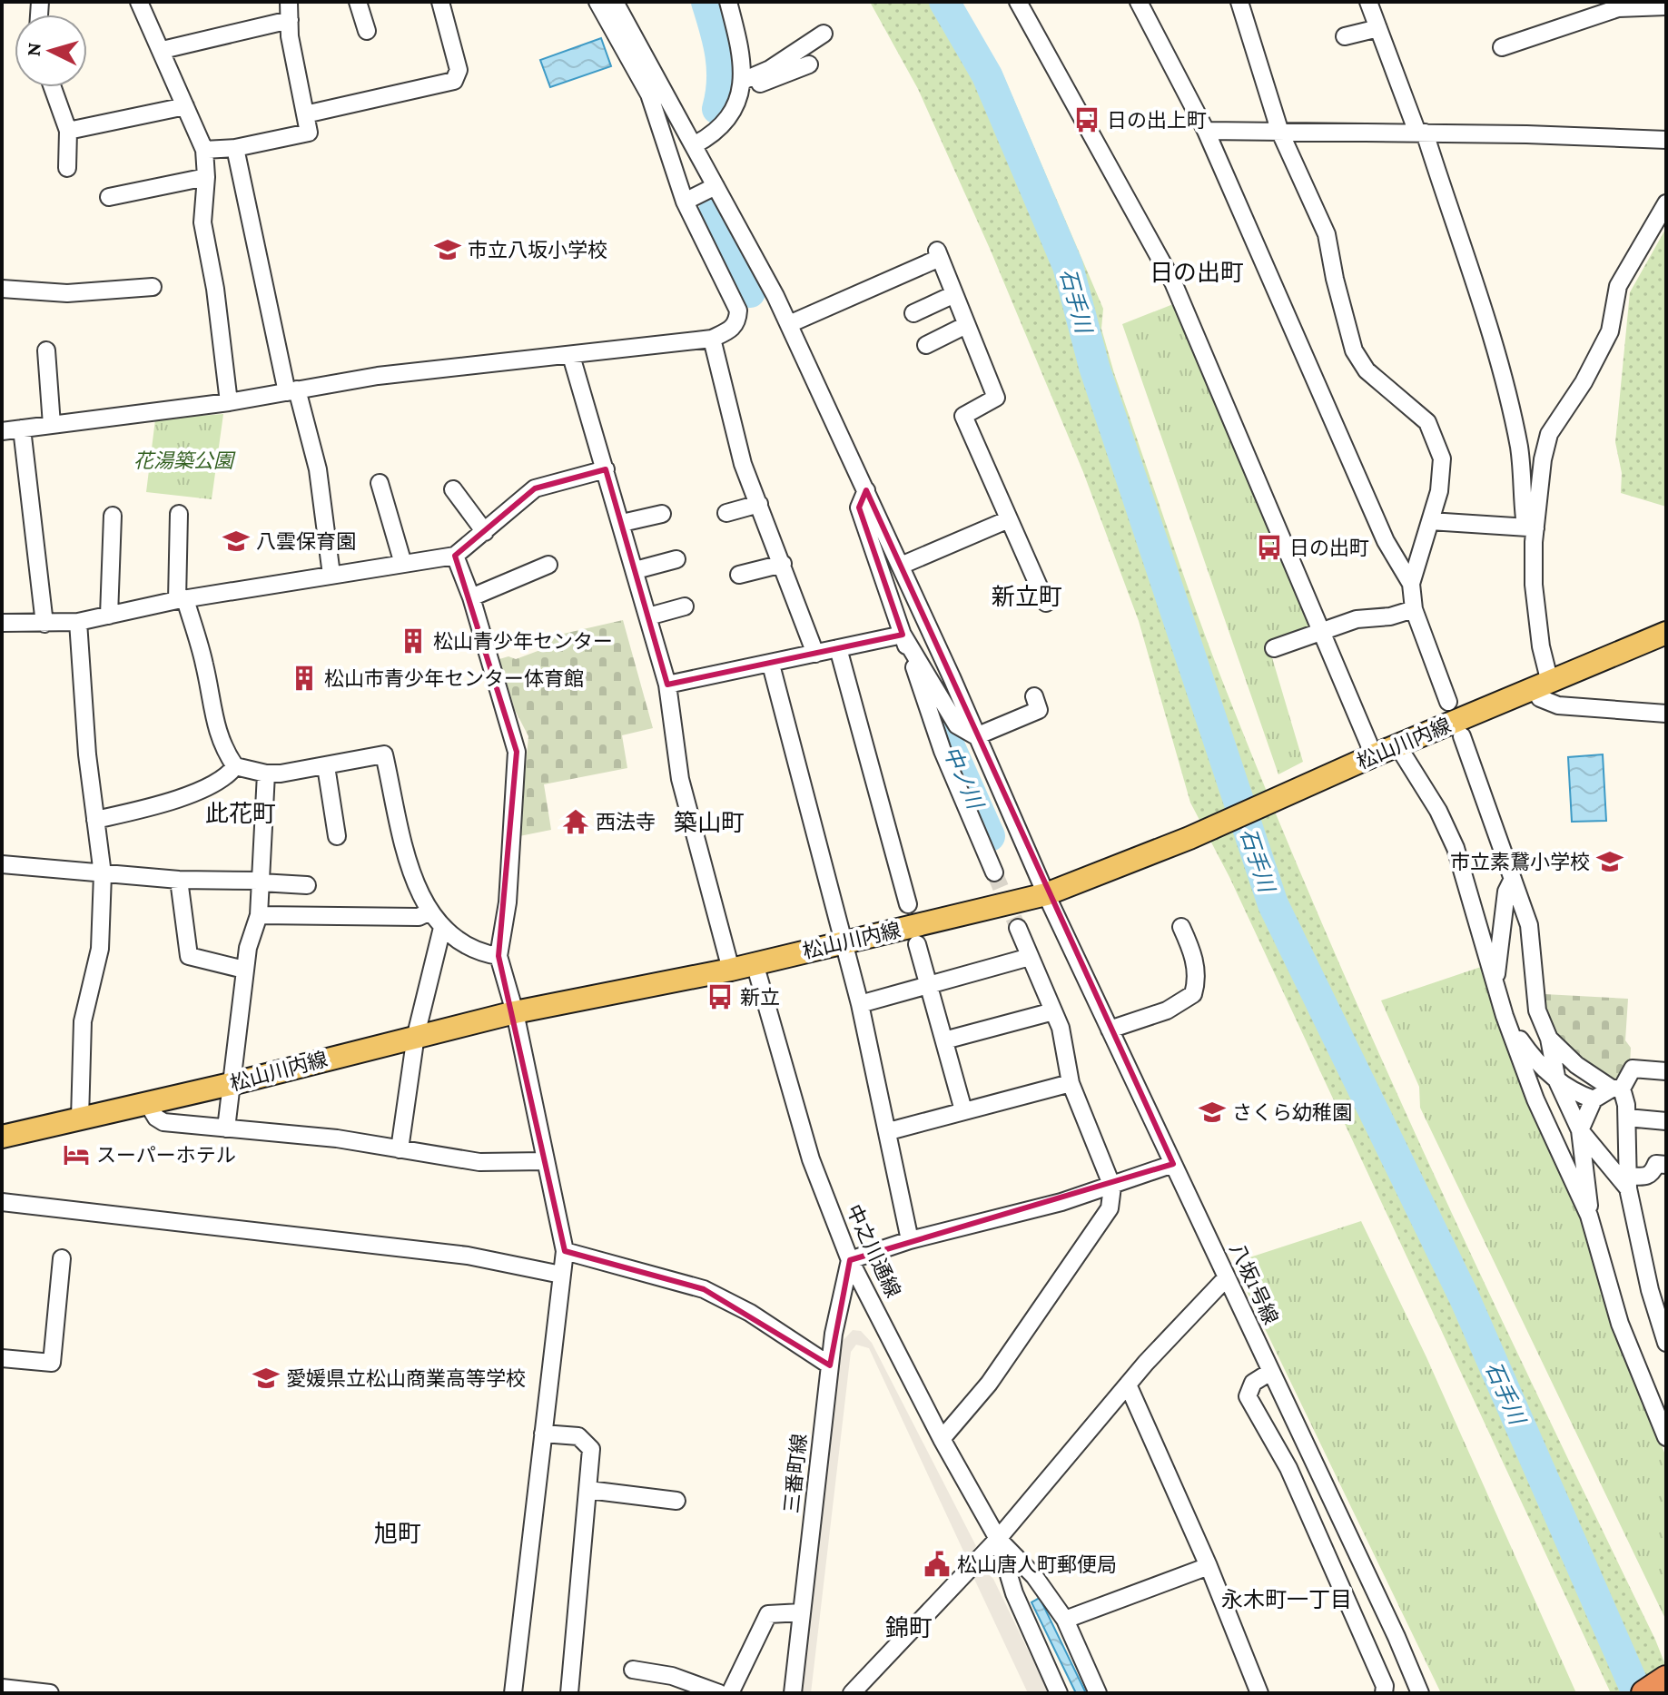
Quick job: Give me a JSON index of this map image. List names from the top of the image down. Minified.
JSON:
{"streets":{"main road":["松山川内線"],"street":["中之川通線","八坂1号線","三番町線"]},"crossings":[["松山川内線","中之川通線"],["松山川内線","八坂1号線"],["中之川通線","三番町線"]],"districts":["日の出町","新立町","此花町","築山町","旭町","永木町一丁目","錦町"],"water":["石手川","中ノ川"],"parks":["花湯築公園"],"places":{"bus stop":["日の出上町","日の出町","新立"],"school or university":["市立八坂小学校","八雲保育園","市立素鵞小学校","さくら幼稚園","愛媛県立松山商業高等学校"],"building":["松山青少年センター","松山市青少年センター体育館"],"temple":["西法寺"],"hotel":["スーパーホテル"],"public building":["松山唐人町郵便局"]},"north":"left"}
